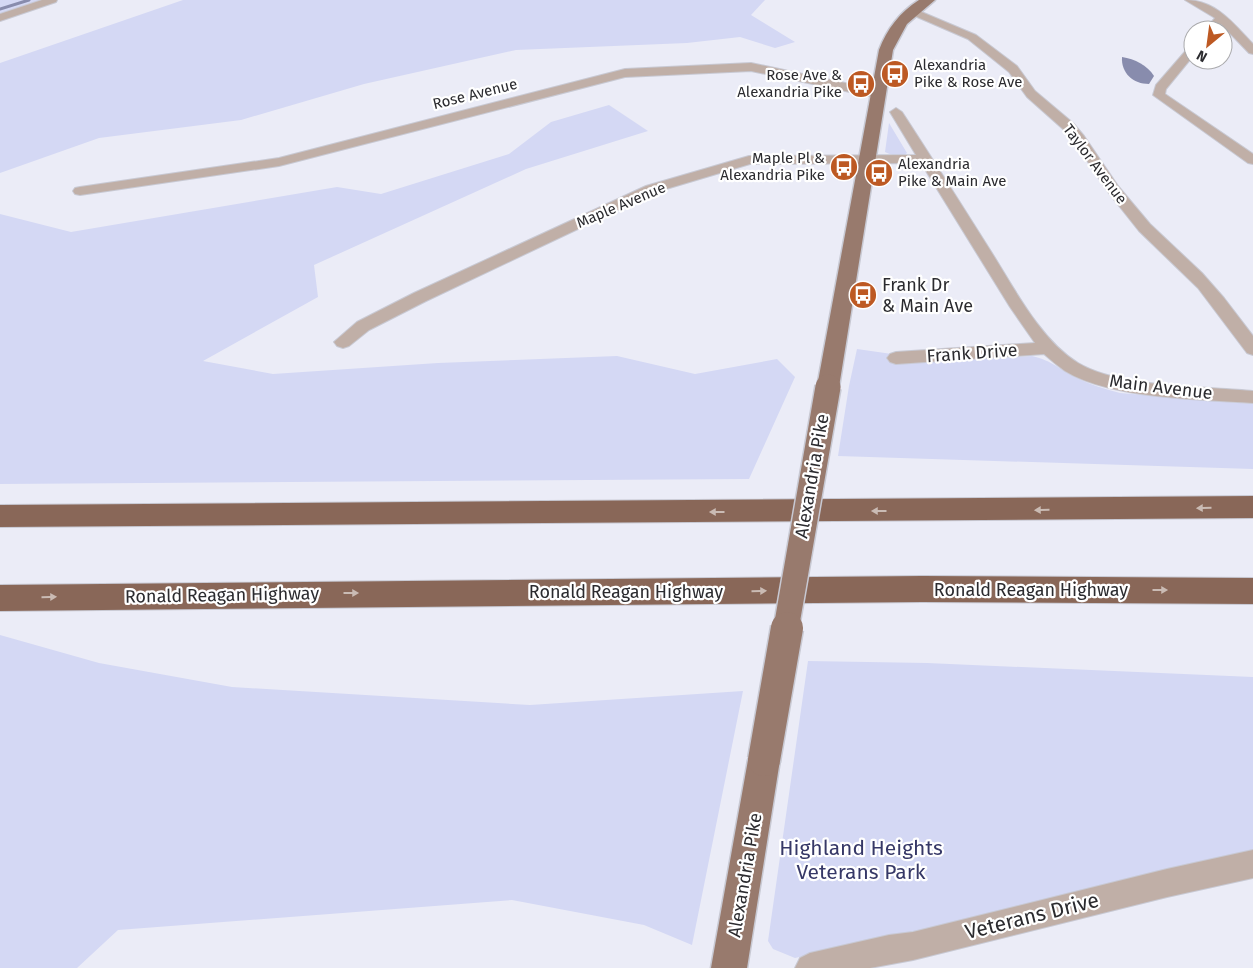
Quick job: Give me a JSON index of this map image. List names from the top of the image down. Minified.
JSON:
{"streets":{"highway":["Ronald Reagan Highway"],"main road":["Alexandria Pike"],"street":["Rose Avenue","Taylor Avenue","Maple Avenue","Frank Drive","Main Avenue","Veterans Drive"]},"crossings":[["Rose Avenue","Alexandria Pike"],["Taylor Avenue","Alexandria Pike"],["Maple Avenue","Alexandria Pike"],["Frank Drive","Main Avenue"]],"parks":["Highland Heights Veterans Park"],"places":{"bus stop":["Alexandria Pike & Rose Ave","Rose Ave & Alexandria Pike","Maple Pl & Alexandria Pike","Alexandria Pike & Main Ave","Frank Dr & Main Ave"]},"north":"bottom left"}
